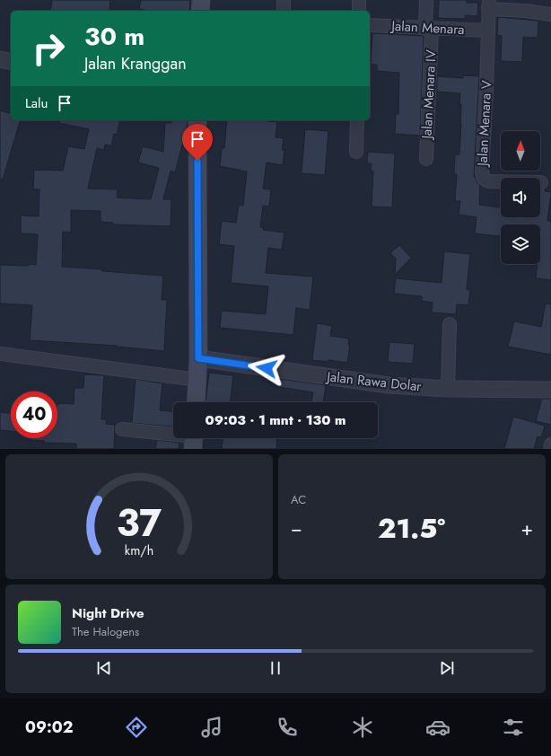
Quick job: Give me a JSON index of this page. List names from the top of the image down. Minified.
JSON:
{"streets":{"street":["Jalan Menara","Jalan Menara IV","Jalan Menara V","Jalan Rawa Dolar"]},"crossings":[["Jalan Menara","Jalan Menara IV"],["Jalan Menara","Jalan Menara V"]],"north":"top","page":{"turn":["30 m","Jalan Kranggan"],"then":"Lalu","limit":"40","trip":"09:03 · 1 mnt · 130 m","tile":"AC","heat":["−","21.5°","+"],"song":["Night Drive","The Halogens"],"tabs":"09:02","gauge":["37","km/h"]}}
